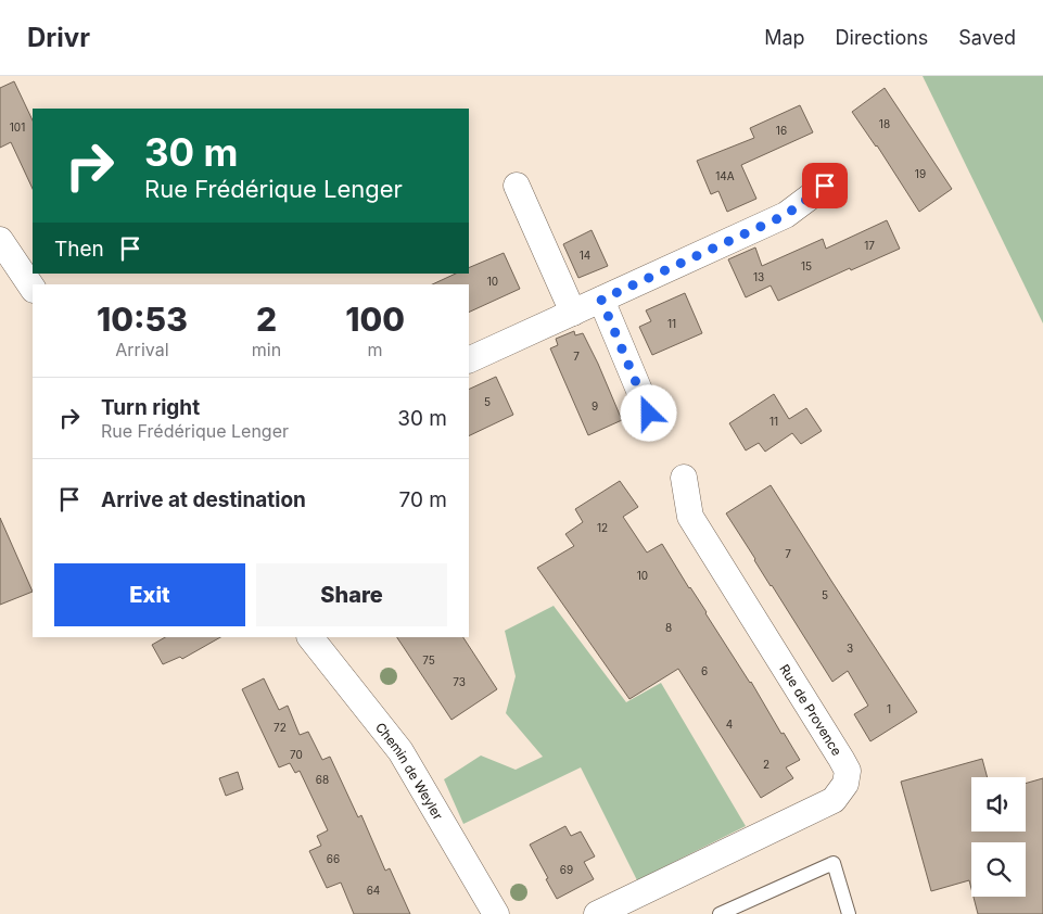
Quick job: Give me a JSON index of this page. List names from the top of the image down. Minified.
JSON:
{"streets":{"street":["Rue de Provence","Chemin de Weyler"]},"house_numbers":["18","101","16","19","14A","17","14","15","13","10","11","7","5","9","11","12","7","10","5","8","3","75","6","73","1","4","72","70","2","68","66","69","64"],"page":{"header":"Drivr","nav":["Map","Directions","Saved"],"turn":["30 m","Rue Frédérique Lenger"],"then":"Then","eta":["10:53","Arrival","2","min","100","m"],"list":[{"name":"Turn right","note":"Rue Frédérique Lenger","value":"30 m"},{"name":"Arrive at destination","value":"70 m"}],"buttons":["Exit","Share"]}}
